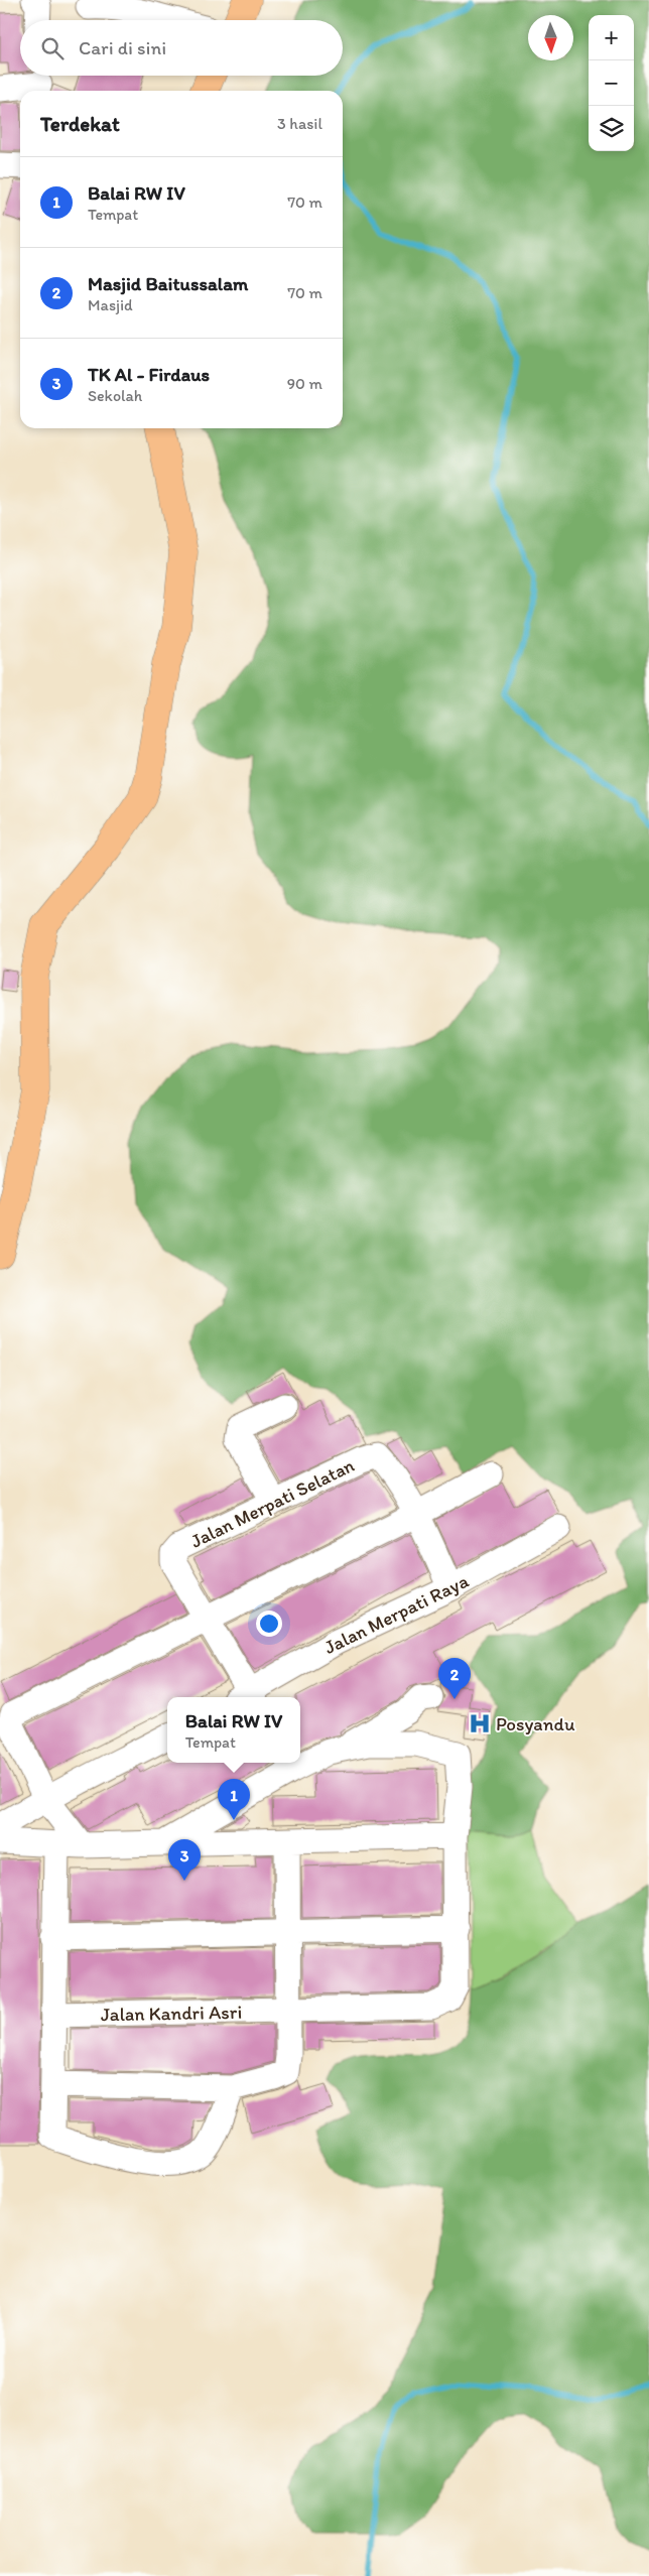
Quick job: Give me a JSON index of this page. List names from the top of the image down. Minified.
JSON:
{"streets":{"street":["Jalan Merpati Selatan","Jalan Merpati Raya","Jalan Kandri Asri"]},"crossings":[["Jalan Merpati Selatan","Jalan Merpati Raya"]],"places":{"hospital":["Posyandu"]},"north":"bottom","page":{"map_buttons":["+","−"],"search":"Cari di sini","heading":["Terdekat","3 hasil"],"list":[{"mark":"1","name":"Balai RW IV","note":"Tempat","value":"70 m"},{"mark":"2","name":"Masjid Baitussalam","note":"Masjid","value":"70 m"},{"mark":"3","name":"TK Al - Firdaus","note":"Sekolah","value":"90 m"}],"pins":["2","1","3"],"popup":["Balai RW IV","Tempat"]}}
